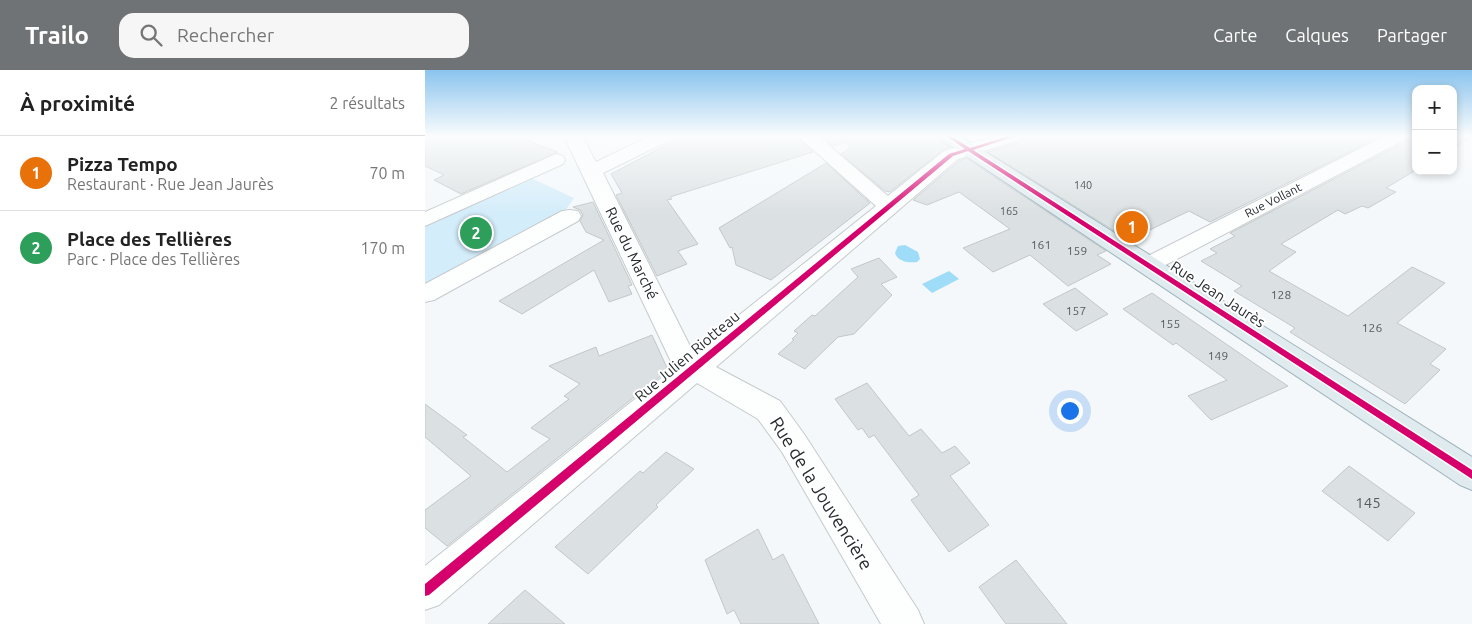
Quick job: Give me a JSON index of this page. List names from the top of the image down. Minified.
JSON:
{"streets":{"main road":["Rue Jean Jaurès"],"street":["Rue Vollant","Rue du Marché","Rue Julien Riotteau","Rue de la Jouvencière"]},"crossings":[["Rue Vollant","Rue Jean Jaurès"],["Rue du Marché","Rue Julien Riotteau"],["Rue du Marché","Rue de la Jouvencière"],["Rue Julien Riotteau","Rue de la Jouvencière"]],"house_numbers":["140","165","161","159","128","157","155","126","149","145"],"page":{"header":"Trailo","search":"Rechercher","nav":["Carte","Calques","Partager"],"heading":["À proximité","2 résultats"],"map_buttons":["+","−"],"list":[{"mark":"1","name":"Pizza Tempo","note":"Restaurant · Rue Jean Jaurès","value":"70 m"},{"mark":"2","name":"Place des Tellières","note":"Parc · Place des Tellières","value":"170 m"}],"pins":["1","2"]}}
